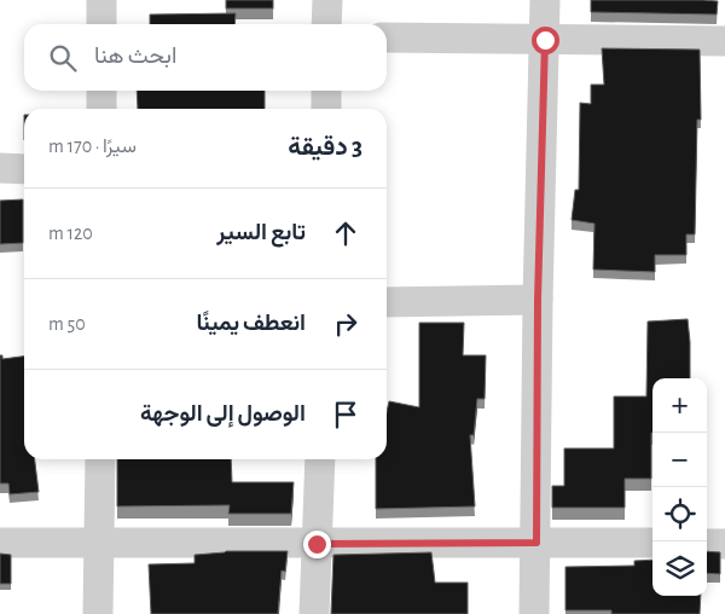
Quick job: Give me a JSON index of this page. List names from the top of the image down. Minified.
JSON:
{"page":{"search":"ابحث هنا","heading":["3 دقيقة","سيرًا · 170 m"],"list":[["تابع السير","120 m"],["انعطف يمينًا","50 m"],"الوصول إلى الوجهة"],"map_buttons":["+","−"]}}
